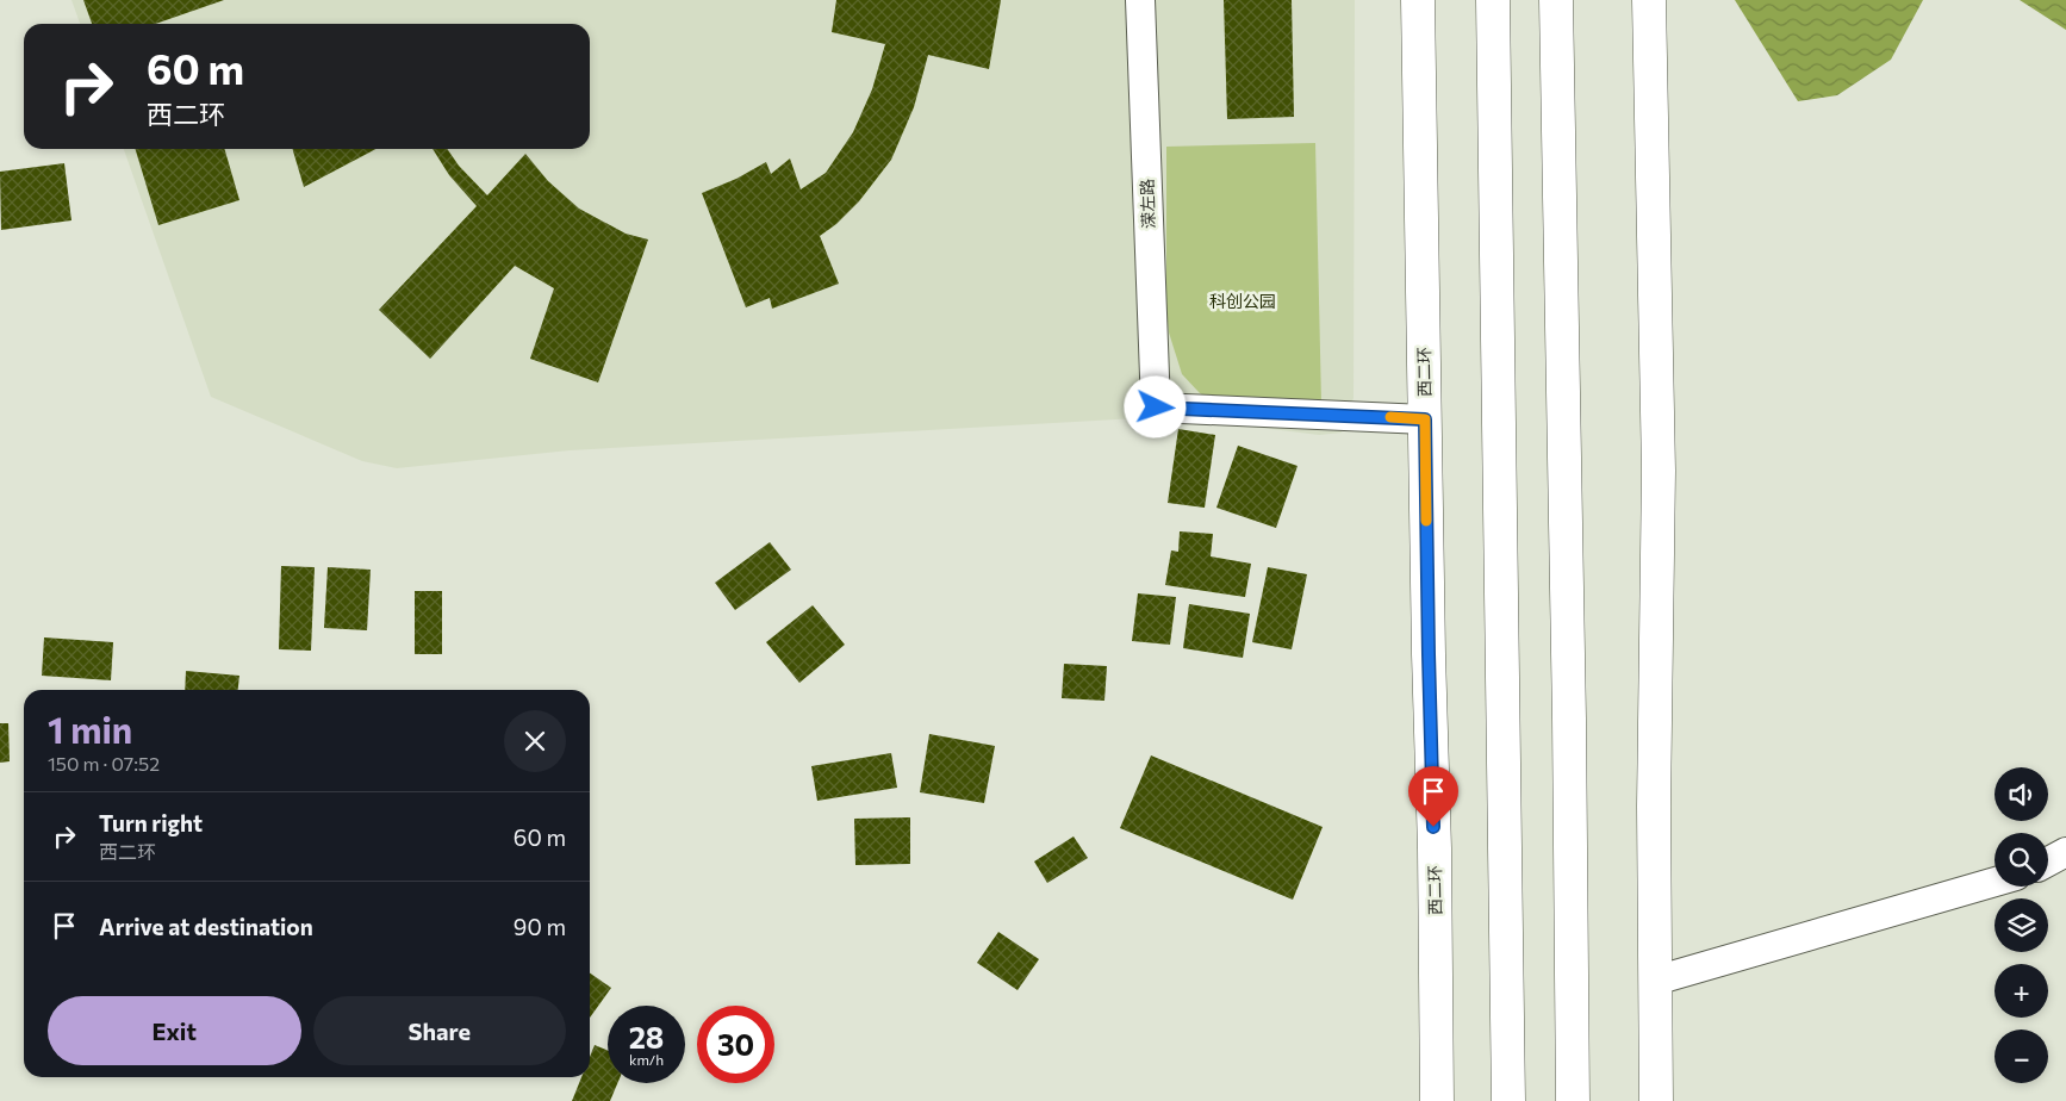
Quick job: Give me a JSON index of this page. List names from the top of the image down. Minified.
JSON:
{"streets":{"main road":["西二环"],"street":["溁左路"]},"crossings":[["溁左路","西二环"]],"parks":["科创公园"],"page":{"turn":["60 m","西二环"],"heading":["1 min","150 m · 07:52"],"map_buttons":["+","−"],"list":[{"name":"Turn right","note":"西二环","value":"60 m"},{"name":"Arrive at destination","value":"90 m"}],"buttons":["Exit","Share"],"speed":"28 km/h","limit":"30"}}
